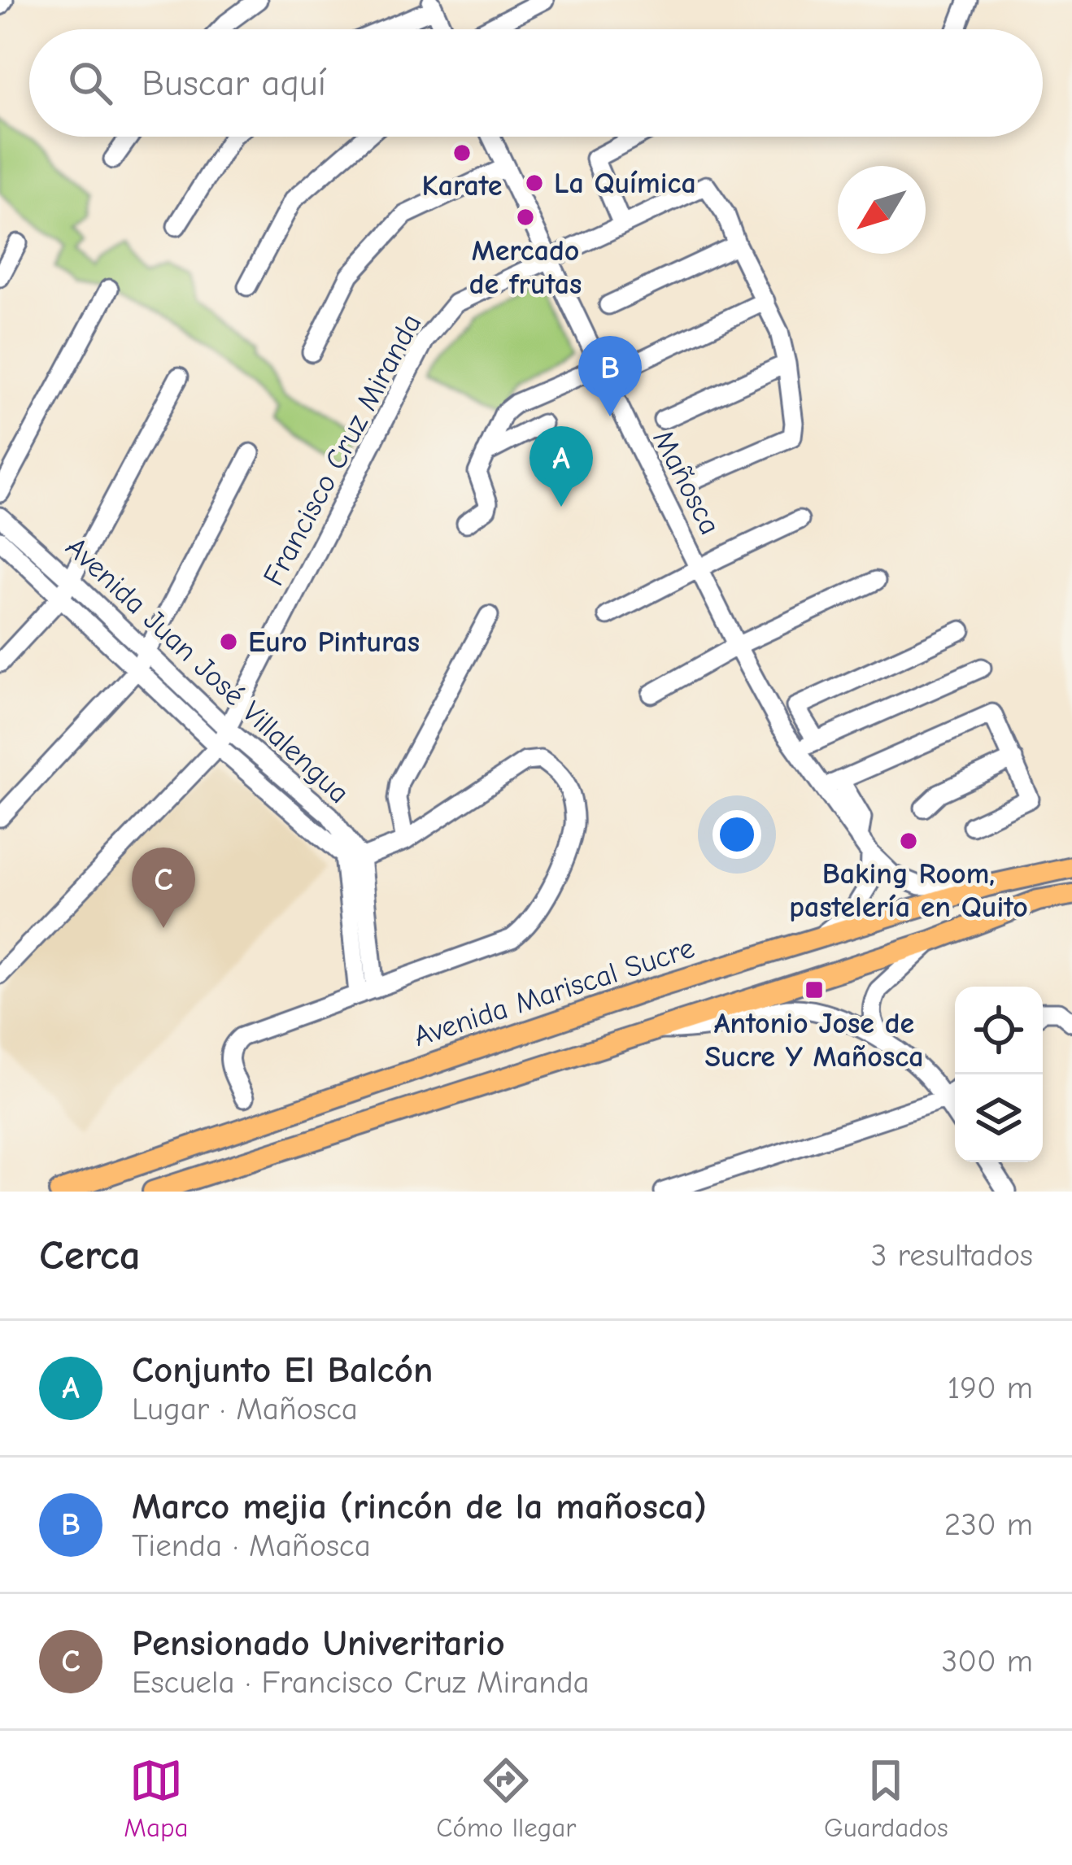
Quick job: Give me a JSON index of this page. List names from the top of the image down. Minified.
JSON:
{"streets":{"main road":["Avenida Mariscal Sucre"],"street":["Francisco Cruz Miranda","Mañosca","Avenida Juan José Villalengua"]},"crossings":[["Francisco Cruz Miranda","Mañosca"],["Francisco Cruz Miranda","Avenida Juan José Villalengua"],["Mañosca","Avenida Mariscal Sucre"]],"places":{"other":["Karate","La Química","Mercado de frutas","Euro Pinturas","Baking Room, pastelería en Quito"],"transit":["Antonio Jose de Sucre Y Mañosca"]},"north":"bottom left","page":{"search":"Buscar aquí","pins":["B","A","C"],"heading":["Cerca","3 resultados"],"list":[{"mark":"A","name":"Conjunto El Balcón","note":"Lugar · Mañosca","value":"190 m"},{"mark":"B","name":"Marco mejia (rincón de la mañosca)","note":"Tienda · Mañosca","value":"230 m"},{"mark":"C","name":"Pensionado Univeritario","note":"Escuela · Francisco Cruz Miranda","value":"300 m"}],"nav":["Mapa","Cómo llegar","Guardados"]}}
